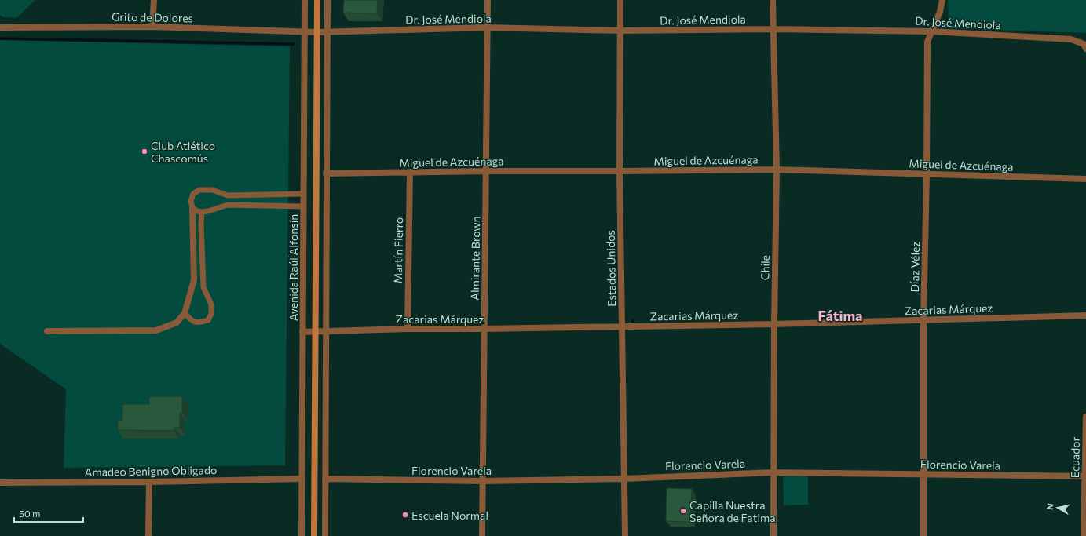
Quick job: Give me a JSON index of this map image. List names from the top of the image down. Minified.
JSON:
{"streets":{"main road":["Avenida Raúl Alfonsín"],"street":["Grito de Dolores","Dr. José Mendiola","Miguel de Azcuénaga","Martín Fierro","Almirante Brown","Díaz Vélez","Chile","Estados Unidos","Zacarias Márquez","Ecuador","Florencio Varela","Amadeo Benigno Obligado"]},"crossings":[["Grito de Dolores","Dr. José Mendiola"],["Grito de Dolores","Avenida Raúl Alfonsín"],["Dr. José Mendiola","Almirante Brown"],["Dr. José Mendiola","Díaz Vélez"],["Dr. José Mendiola","Avenida Raúl Alfonsín"],["Dr. José Mendiola","Chile"],["Dr. José Mendiola","Estados Unidos"],["Miguel de Azcuénaga","Martín Fierro"],["Miguel de Azcuénaga","Almirante Brown"],["Miguel de Azcuénaga","Díaz Vélez"],["Miguel de Azcuénaga","Chile"],["Miguel de Azcuénaga","Estados Unidos"],["Martín Fierro","Zacarias Márquez"],["Almirante Brown","Zacarias Márquez"],["Almirante Brown","Florencio Varela"],["Díaz Vélez","Zacarias Márquez"],["Díaz Vélez","Florencio Varela"],["Avenida Raúl Alfonsín","Zacarias Márquez"],["Avenida Raúl Alfonsín","Amadeo Benigno Obligado"],["Chile","Zacarias Márquez"],["Chile","Florencio Varela"],["Estados Unidos","Zacarias Márquez"],["Estados Unidos","Florencio Varela"],["Ecuador","Florencio Varela"]],"districts":["Fátima"],"places":["Club Atlético Chascomús","Capilla Nuestra Señora de Fatima","Escuela Normal"],"scale_bar":"50 m","north":"left"}
